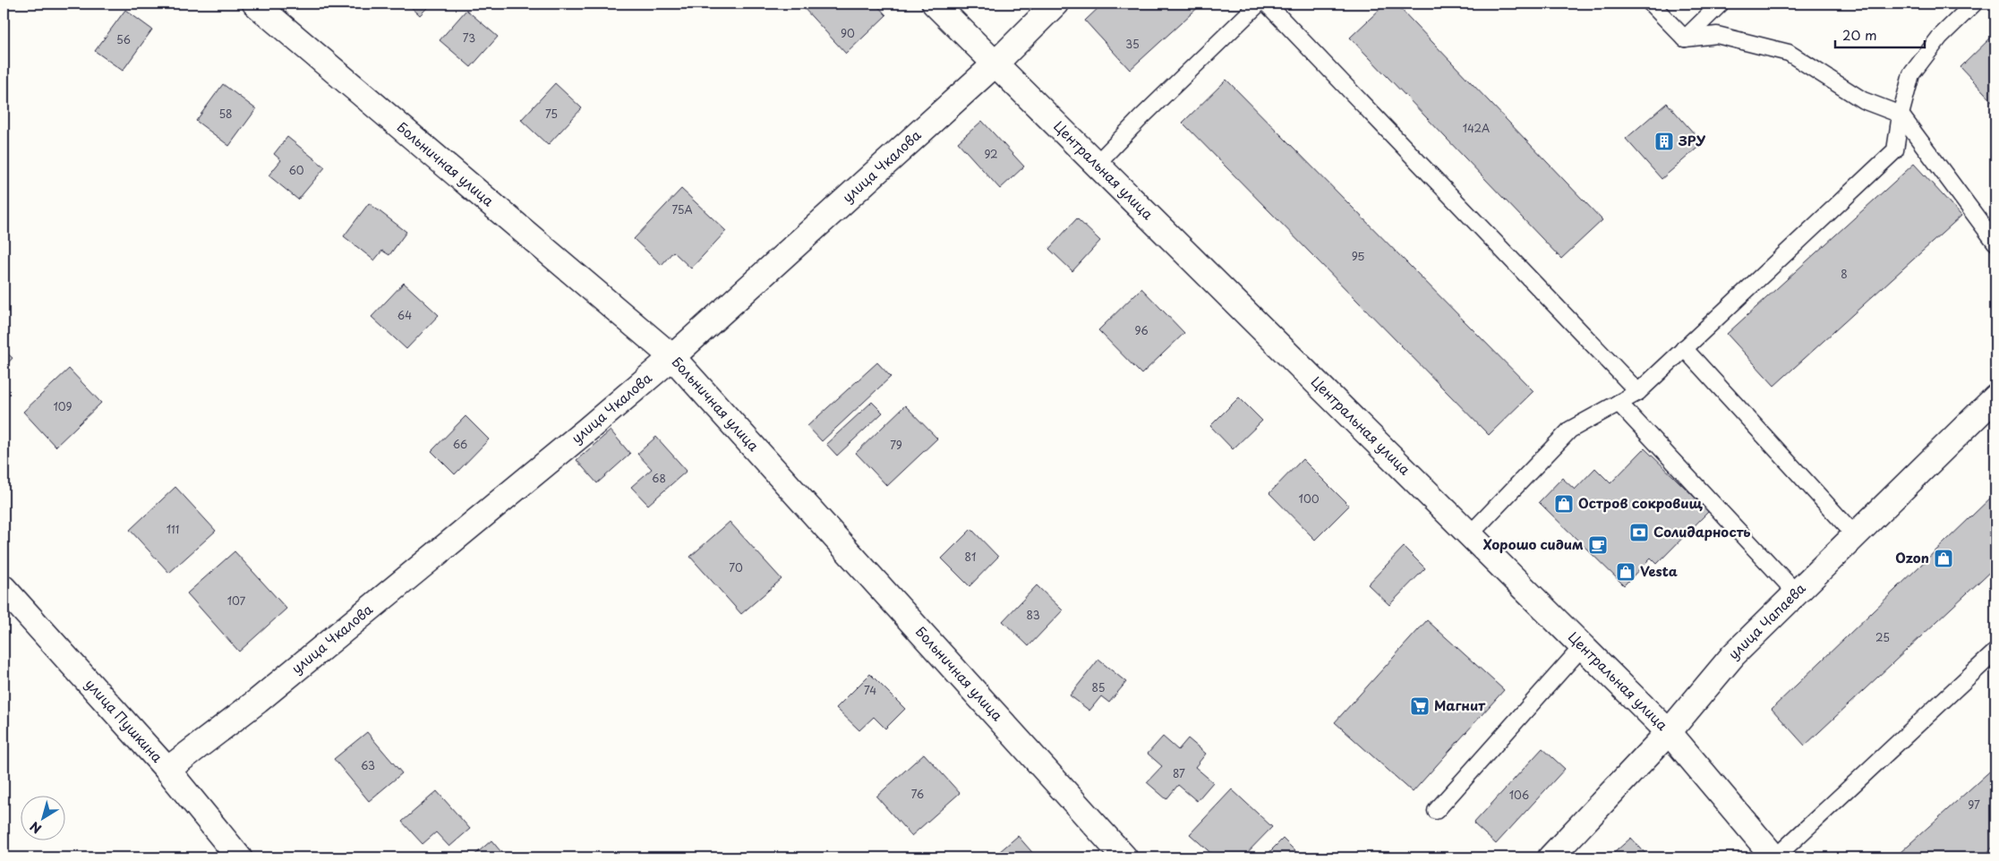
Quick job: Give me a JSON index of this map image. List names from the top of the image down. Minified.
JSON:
{"streets":{"street":["Больничная улица","улица Чкалова","Центральная улица","улица Чапаева","улица Пушкина"]},"crossings":[["Больничная улица","улица Чкалова"],["улица Чкалова","Центральная улица"],["улица Чкалова","улица Пушкина"],["Центральная улица","улица Чапаева"]],"places":{"building":["ЗРУ"],"shop":["Остров сокровищ","Ozon","Vesta"],"bank":["Солидарность"],"cafe":["Хорошо сидим"],"supermarket":["Магнит"]},"house_numbers":["90","73","56","35","58","75","142А","92","60","75А","95","8","64","96","109","66","79","68","100","111","81","70","107","83","25","85","74","63","87","76","106","97"],"scale_bar":"20 m","north":"bottom left"}
